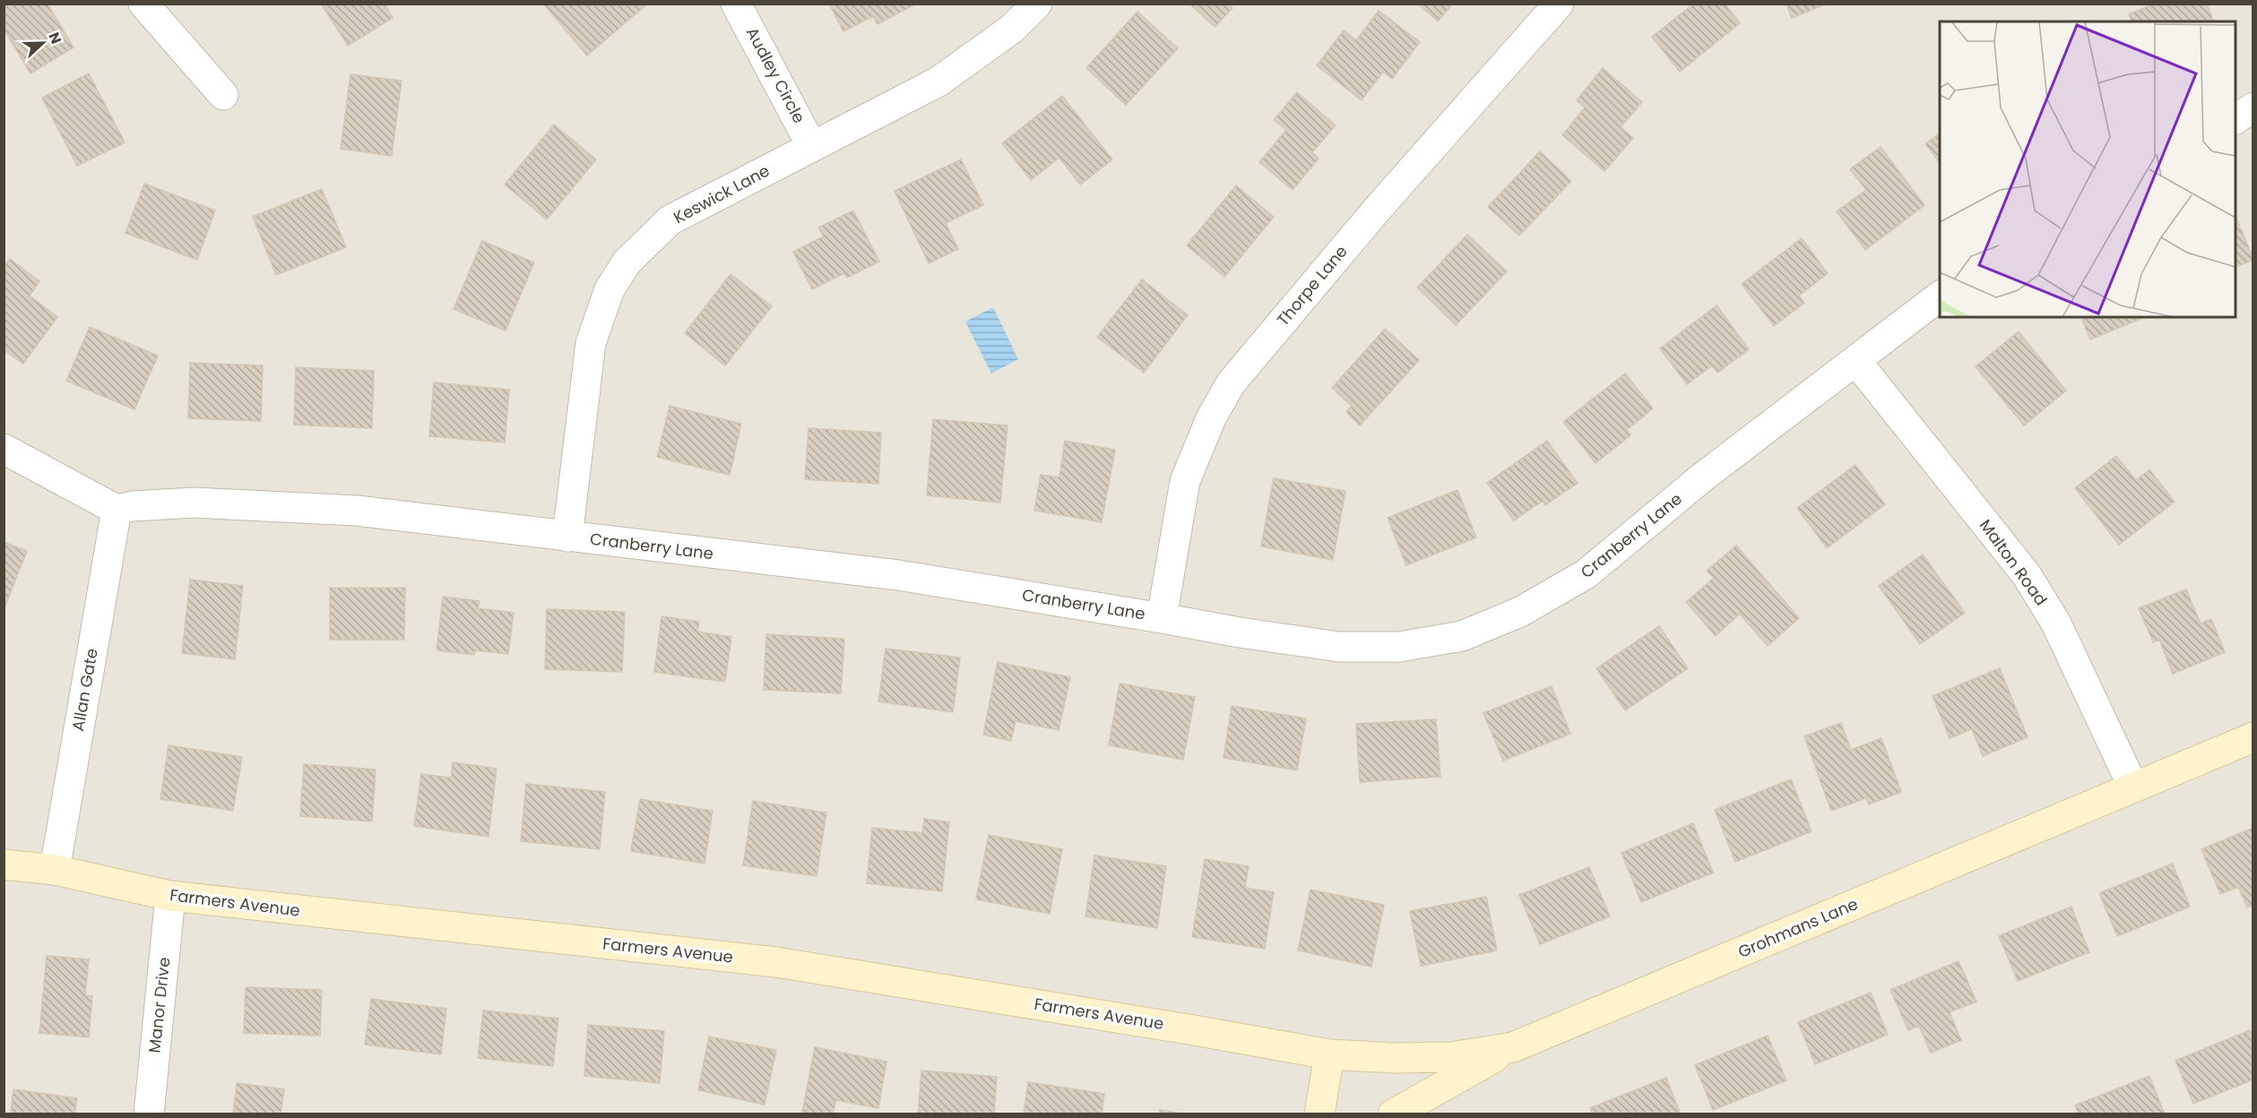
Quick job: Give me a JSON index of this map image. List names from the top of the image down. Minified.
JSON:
{"streets":{"street":["Audley Circle","Keswick Lane","Thorpe Lane","Cranberry Lane","Malton Road","Allan Gate","Farmers Avenue","Grohmans Lane","Manor Drive"]},"crossings":[["Audley Circle","Keswick Lane"],["Keswick Lane","Cranberry Lane"],["Thorpe Lane","Cranberry Lane"],["Cranberry Lane","Malton Road"],["Cranberry Lane","Allan Gate"],["Malton Road","Grohmans Lane"],["Allan Gate","Farmers Avenue"],["Farmers Avenue","Grohmans Lane"],["Farmers Avenue","Manor Drive"]],"north":"right"}
